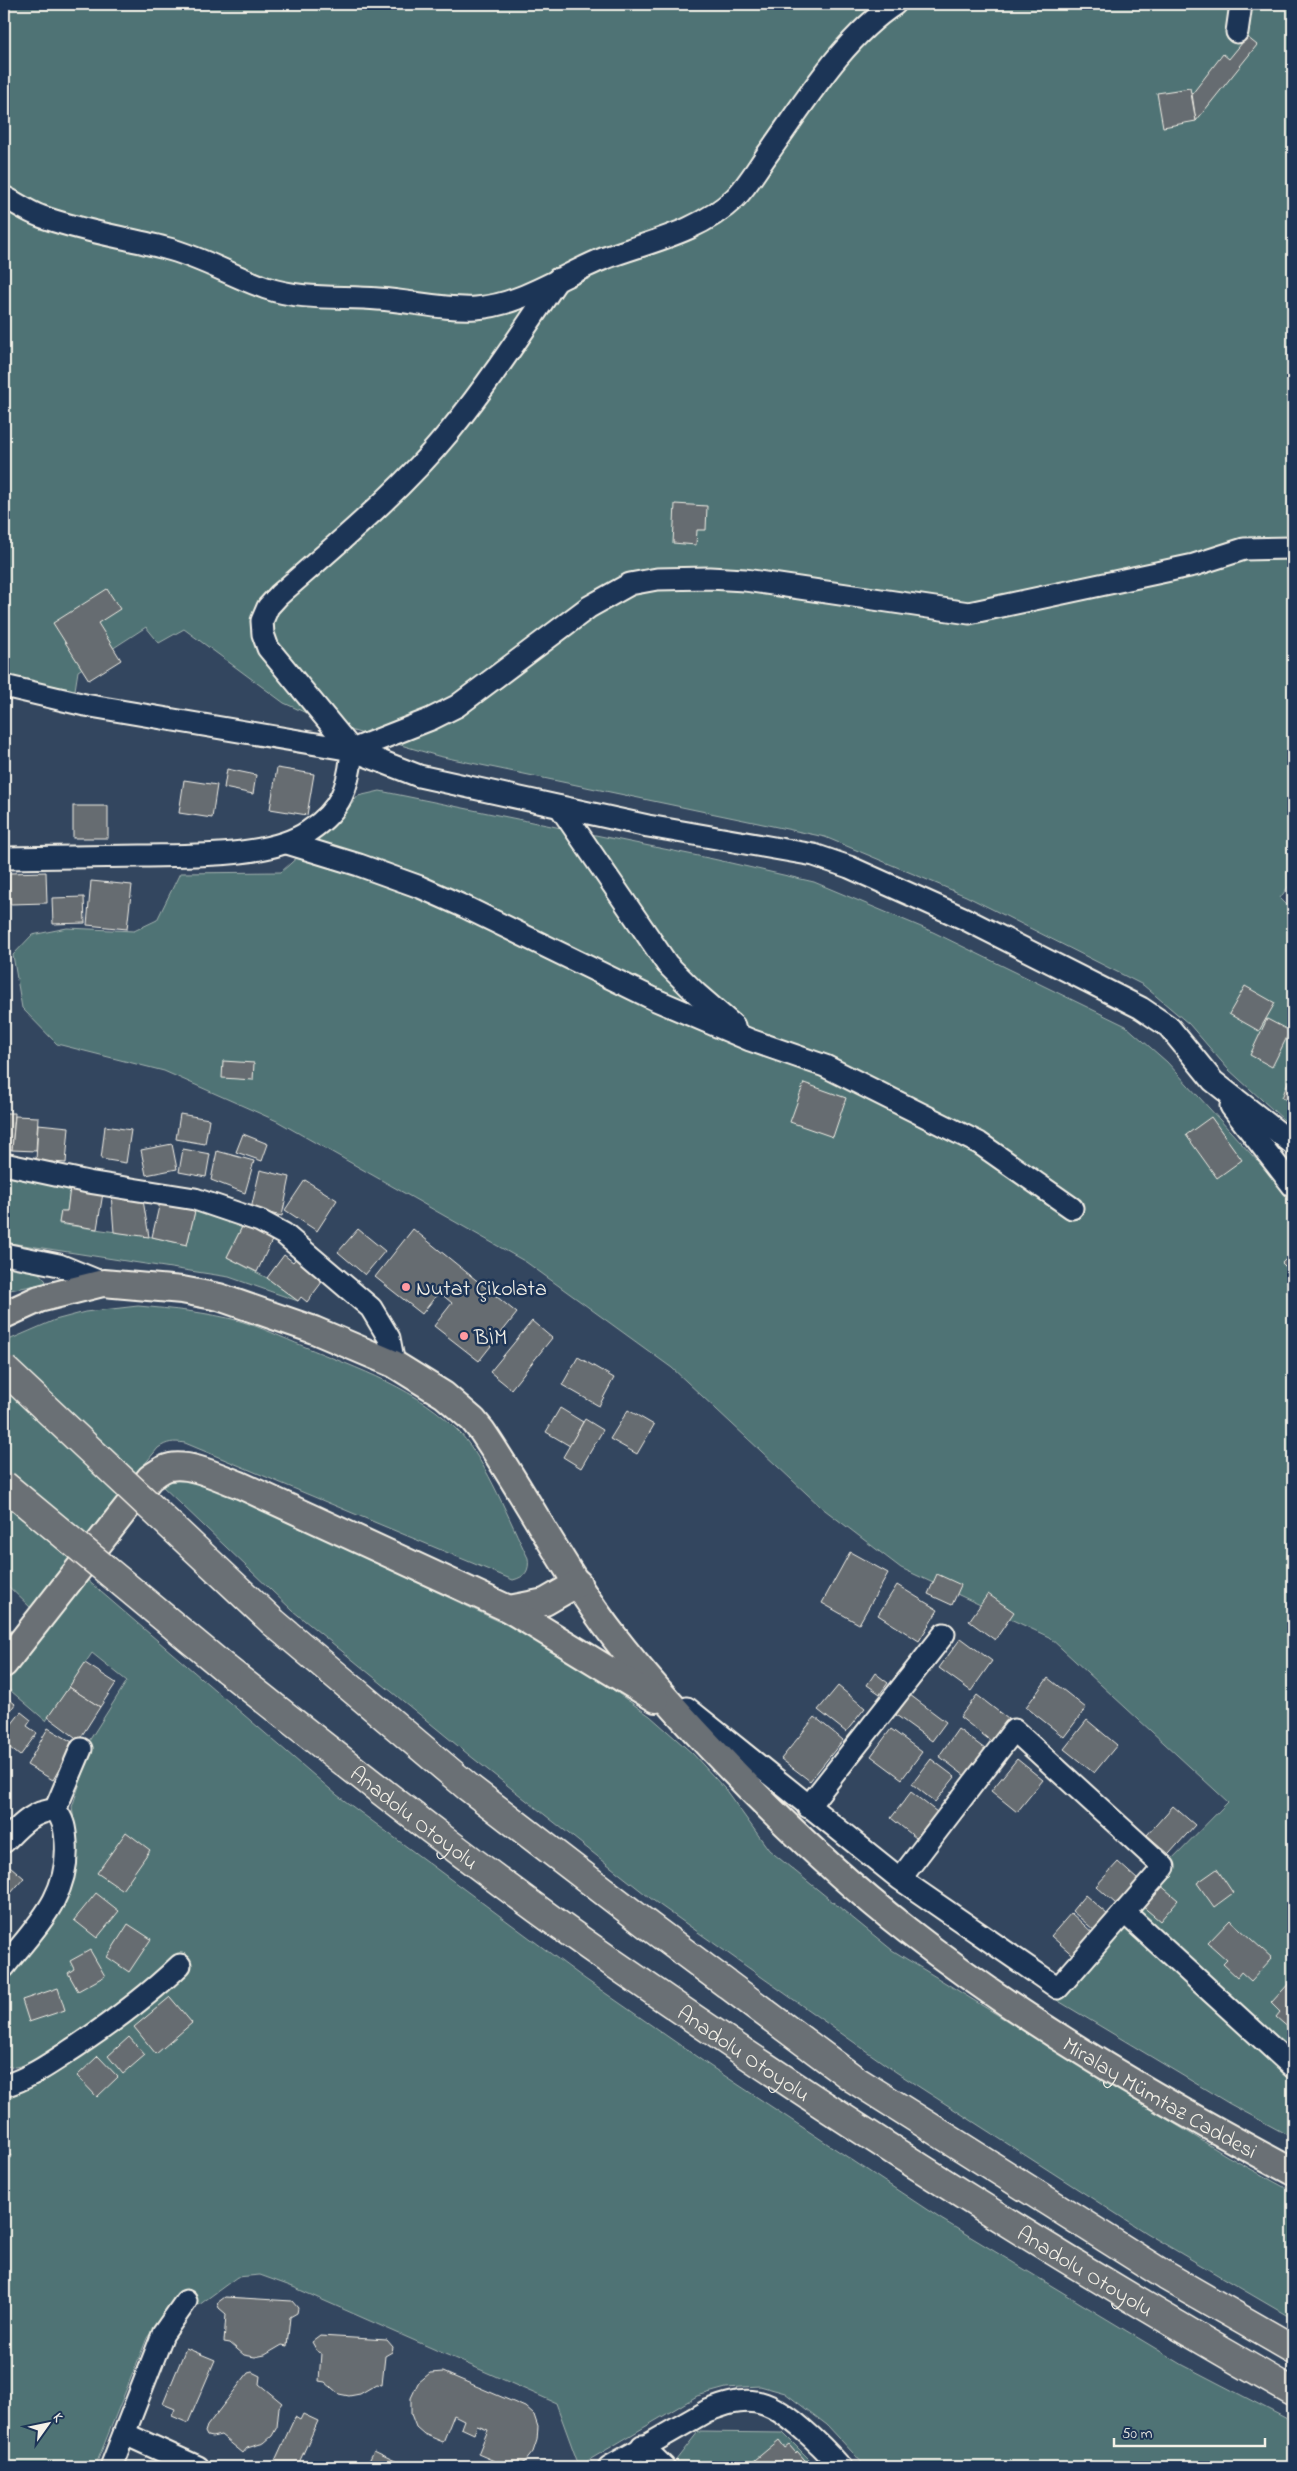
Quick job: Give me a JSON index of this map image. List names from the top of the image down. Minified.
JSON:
{"streets":{"highway":["Anadolu Otoyolu"],"main road":["Miralay Mümtaz Caddesi"]},"places":["Nutat Çikolata","BİM"],"scale_bar":"50 m","north":"top right"}
